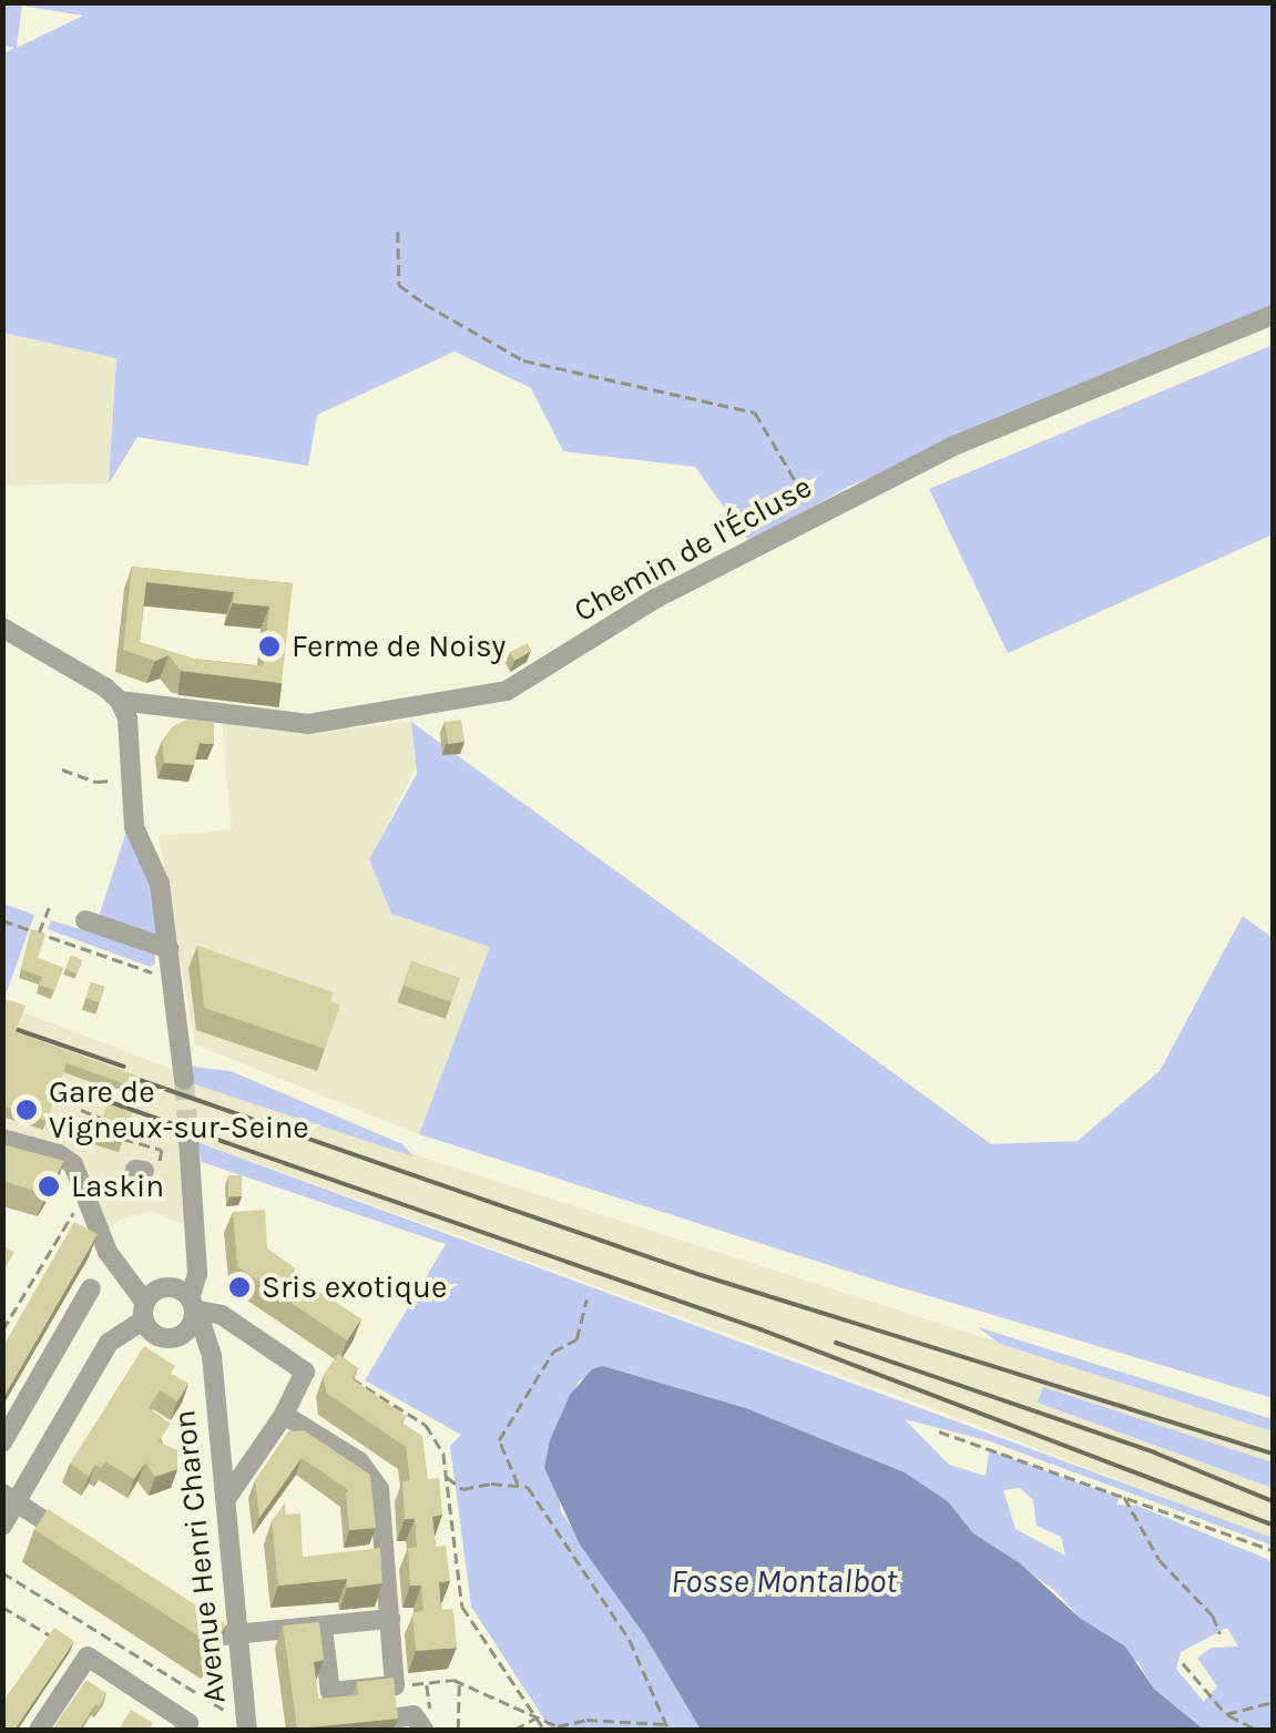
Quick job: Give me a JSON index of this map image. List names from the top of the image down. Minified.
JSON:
{"streets":{"street":["Chemin de l'Écluse","Avenue Henri Charon"]},"water":["Fosse Montalbot"],"places":["Ferme de Noisy","Gare de Vigneux-sur-Seine","Laskin","Sris exotique"]}
